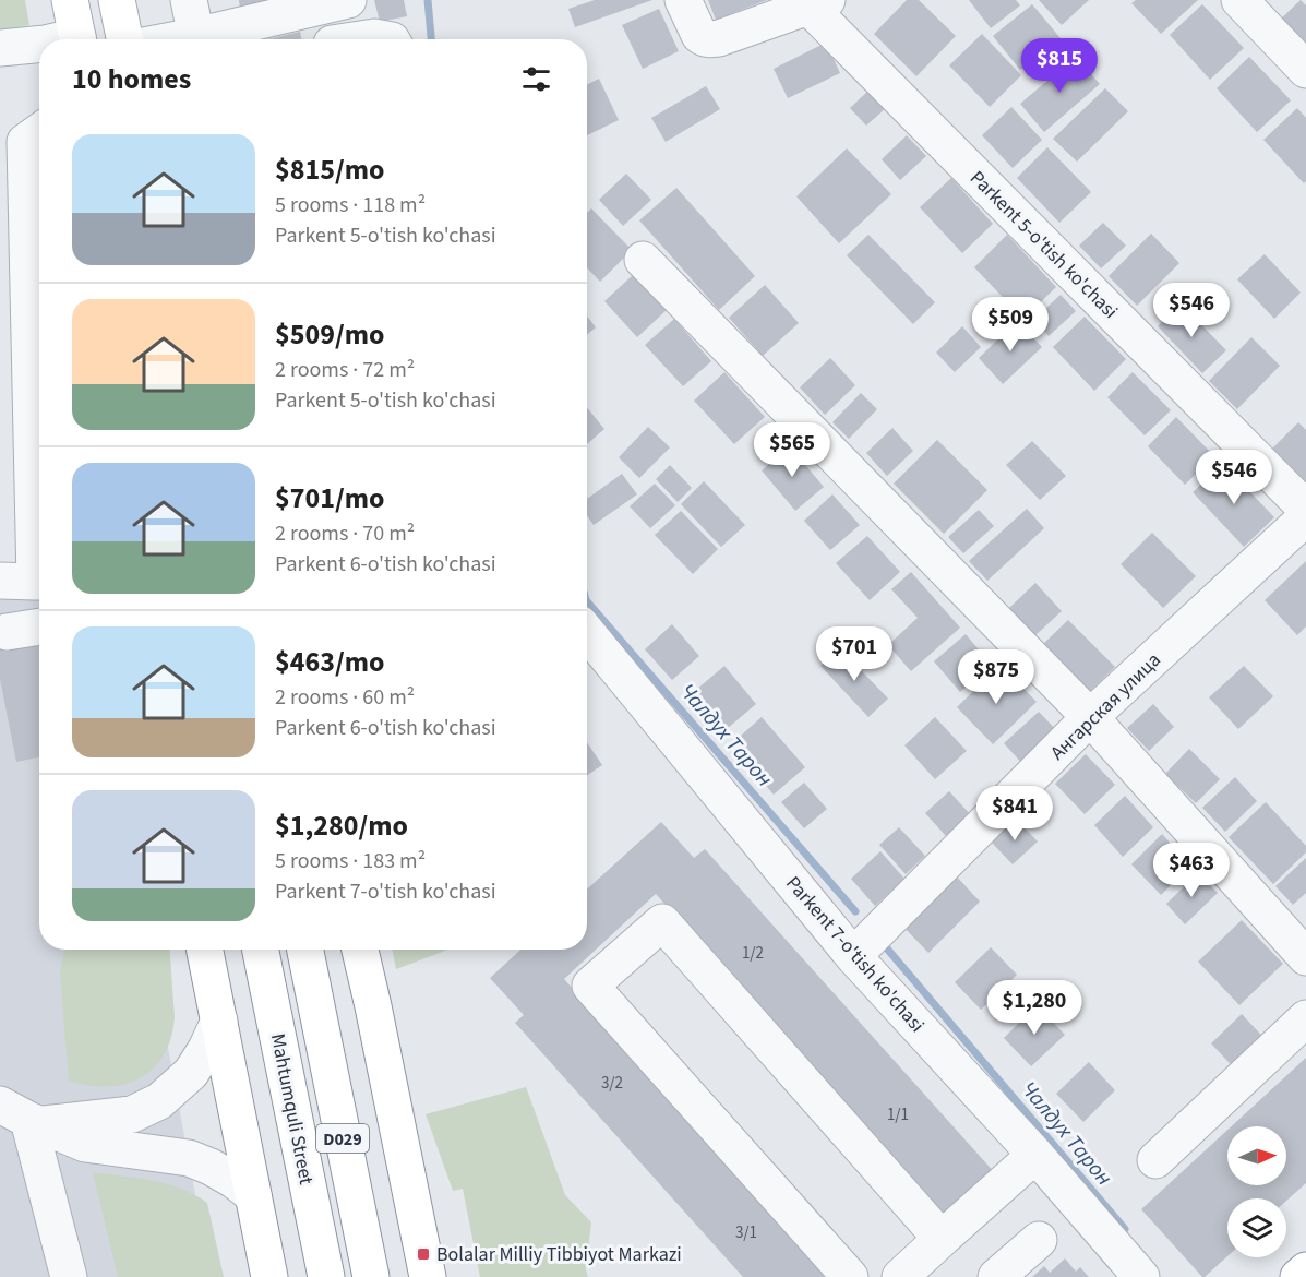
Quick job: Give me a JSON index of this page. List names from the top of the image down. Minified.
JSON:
{"streets":{"main road":["Mahtumquli Street","D029"],"street":["Parkent 5-o'tish ko'chasi","Ангарская улица","Parkent 7-o'tish ko'chasi"]},"crossings":[["Ангарская улица","Parkent 7-o'tish ko'chasi"]],"water":["Чалдух Тарон"],"places":{"transit":["Bolalar Milliy Tibbiyot Markazi"]},"house_numbers":["1/2","3/2","1/1","3/1"],"north":"right","page":{"price":["$815","$546","$509","$565","$546","$701","$875","$841","$463","$1,280"],"heading":"10 homes","list":[{"name":"$815/mo","note":"5 rooms · 118 m² · Parkent 5-o'tish ko'chasi"},{"name":"$509/mo","note":"2 rooms · 72 m² · Parkent 5-o'tish ko'chasi"},{"name":"$701/mo","note":"2 rooms · 70 m² · Parkent 6-o'tish ko'chasi"},{"name":"$463/mo","note":"2 rooms · 60 m² · Parkent 6-o'tish ko'chasi"},{"name":"$1,280/mo","note":"5 rooms · 183 m² · Parkent 7-o'tish ko'chasi"}]}}
